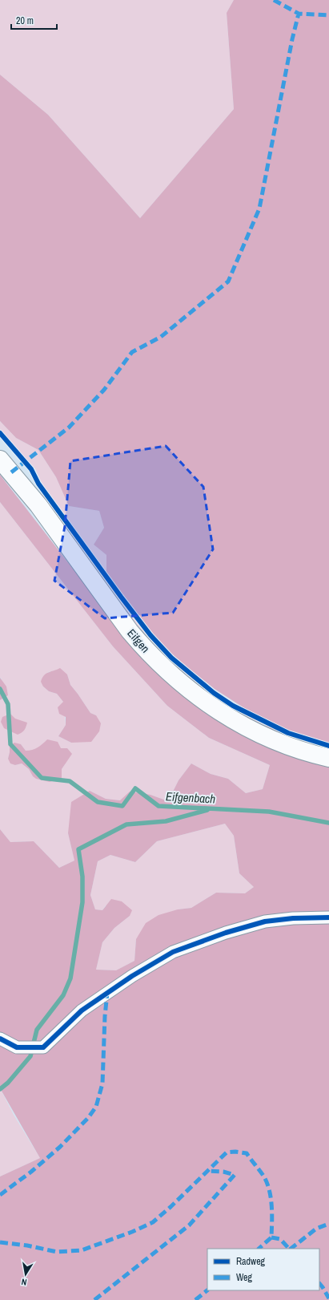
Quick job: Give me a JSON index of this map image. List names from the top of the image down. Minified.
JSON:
{"streets":{"main road":["Eifgen"]},"water":["Eifgenbach"],"legend":["Radweg","Weg"],"scale_bar":"20 m","north":"bottom"}
